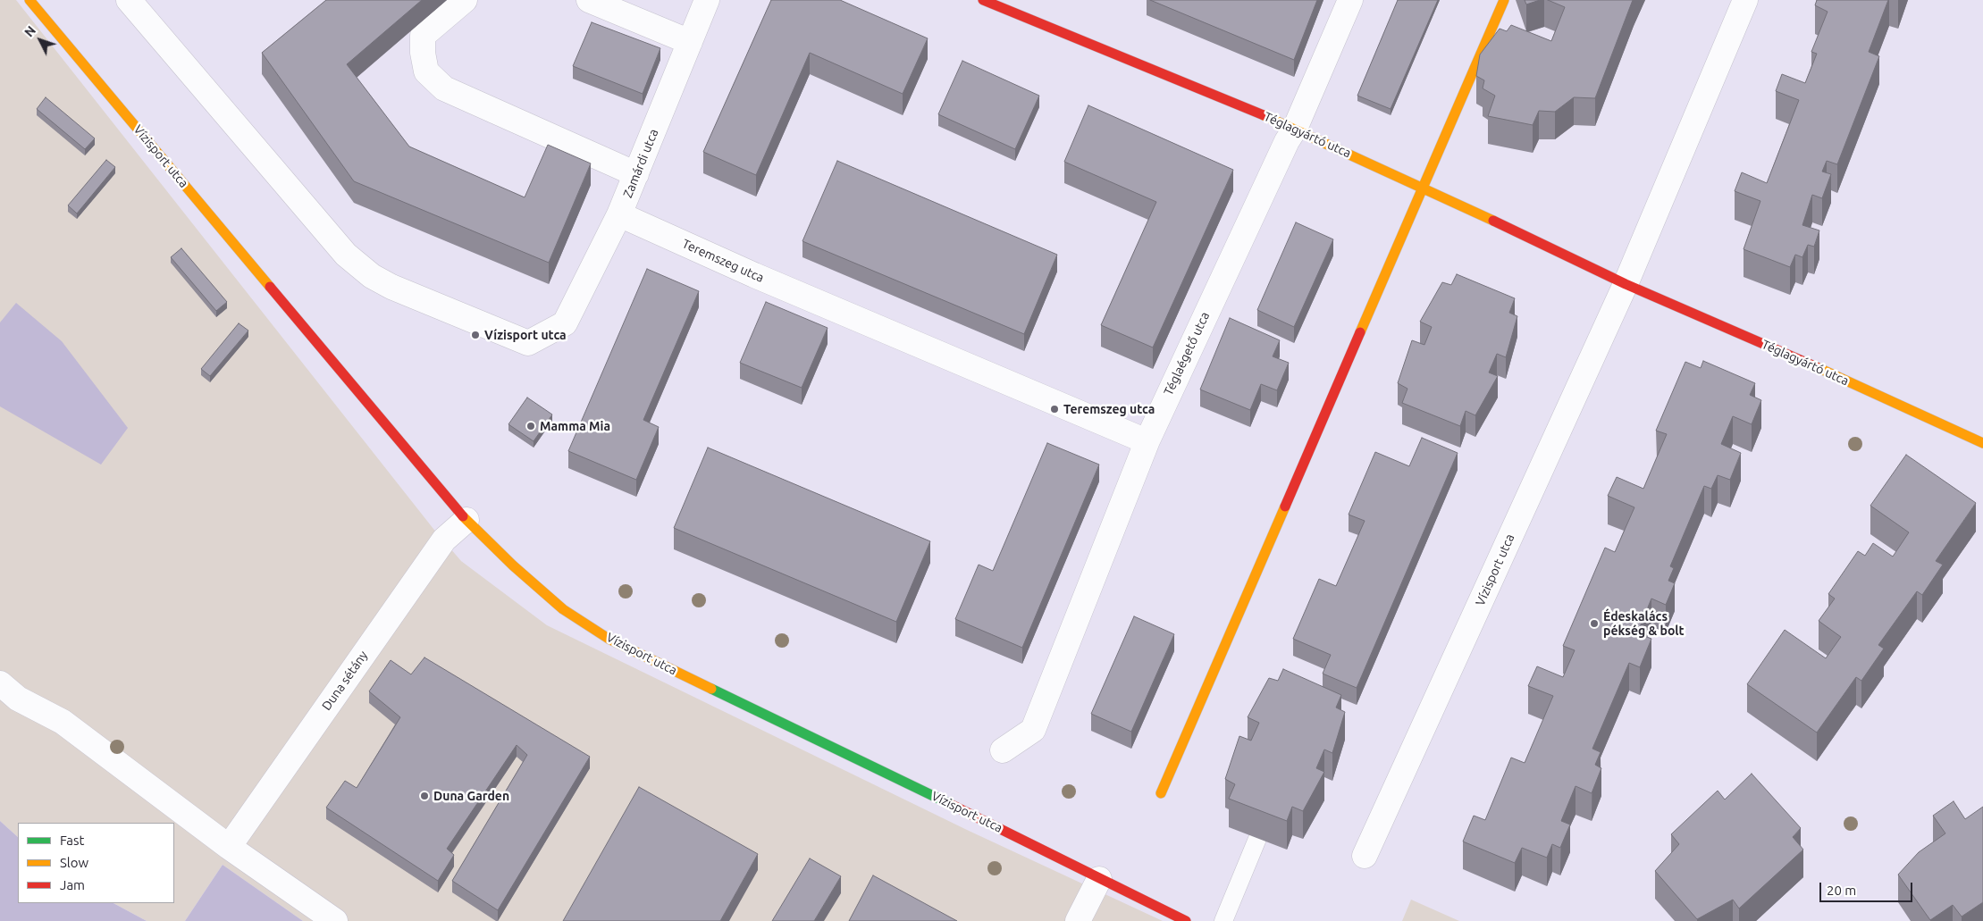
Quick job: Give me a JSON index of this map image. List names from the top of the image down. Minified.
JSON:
{"streets":{"street":["Téglagyártó utca","Vízisport utca","Zamárdi utca","Teremszeg utca","Téglaégető utca","Duna sétány"]},"crossings":[["Téglagyártó utca","Vízisport utca"],["Téglagyártó utca","Téglaégető utca"],["Vízisport utca","Duna sétány"],["Zamárdi utca","Teremszeg utca"],["Teremszeg utca","Téglaégető utca"]],"places":["Vízisport utca","Teremszeg utca","Mamma Mia","Édeskalács pékség & bolt","Duna Garden"],"legend":["Fast","Slow","Jam"],"scale_bar":"20 m","north":"top left"}
